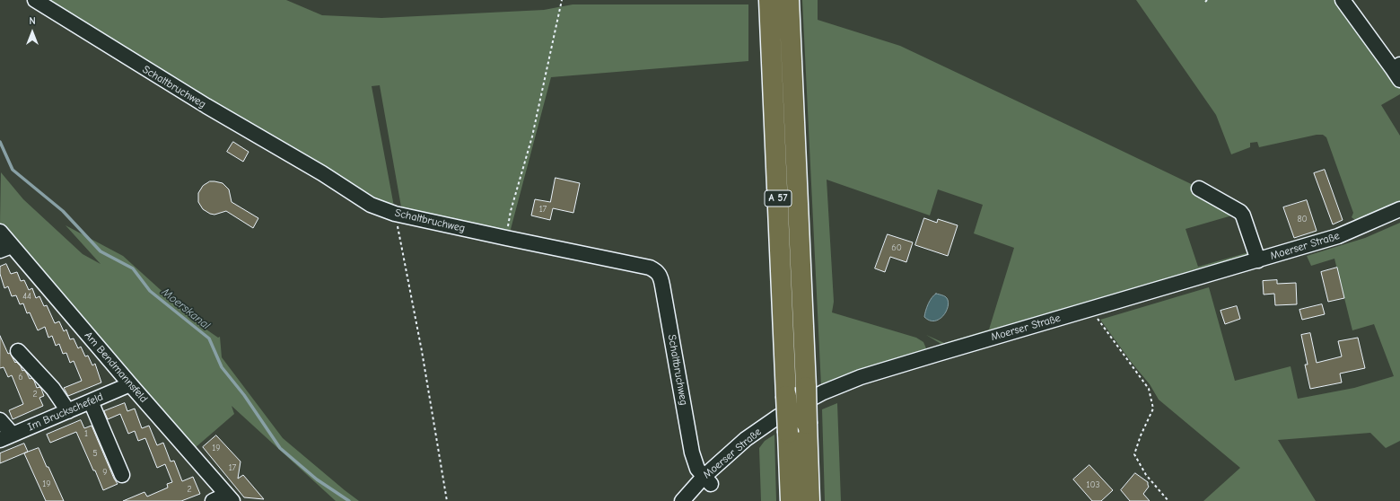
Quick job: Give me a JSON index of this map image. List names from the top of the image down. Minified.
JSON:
{"streets":{"highway":["A 57"],"street":["Schaltbruchweg","Moerser Straße","Am Bendmannsfeld","Im Bruckschefeld"]},"crossings":[["Schaltbruchweg","Moerser Straße"],["Am Bendmannsfeld","Im Bruckschefeld"]],"water":["Moerskanal"],"house_numbers":["17","80","60","44","6","2","1","19","5","17","9","19","103","2"],"north":"top"}
